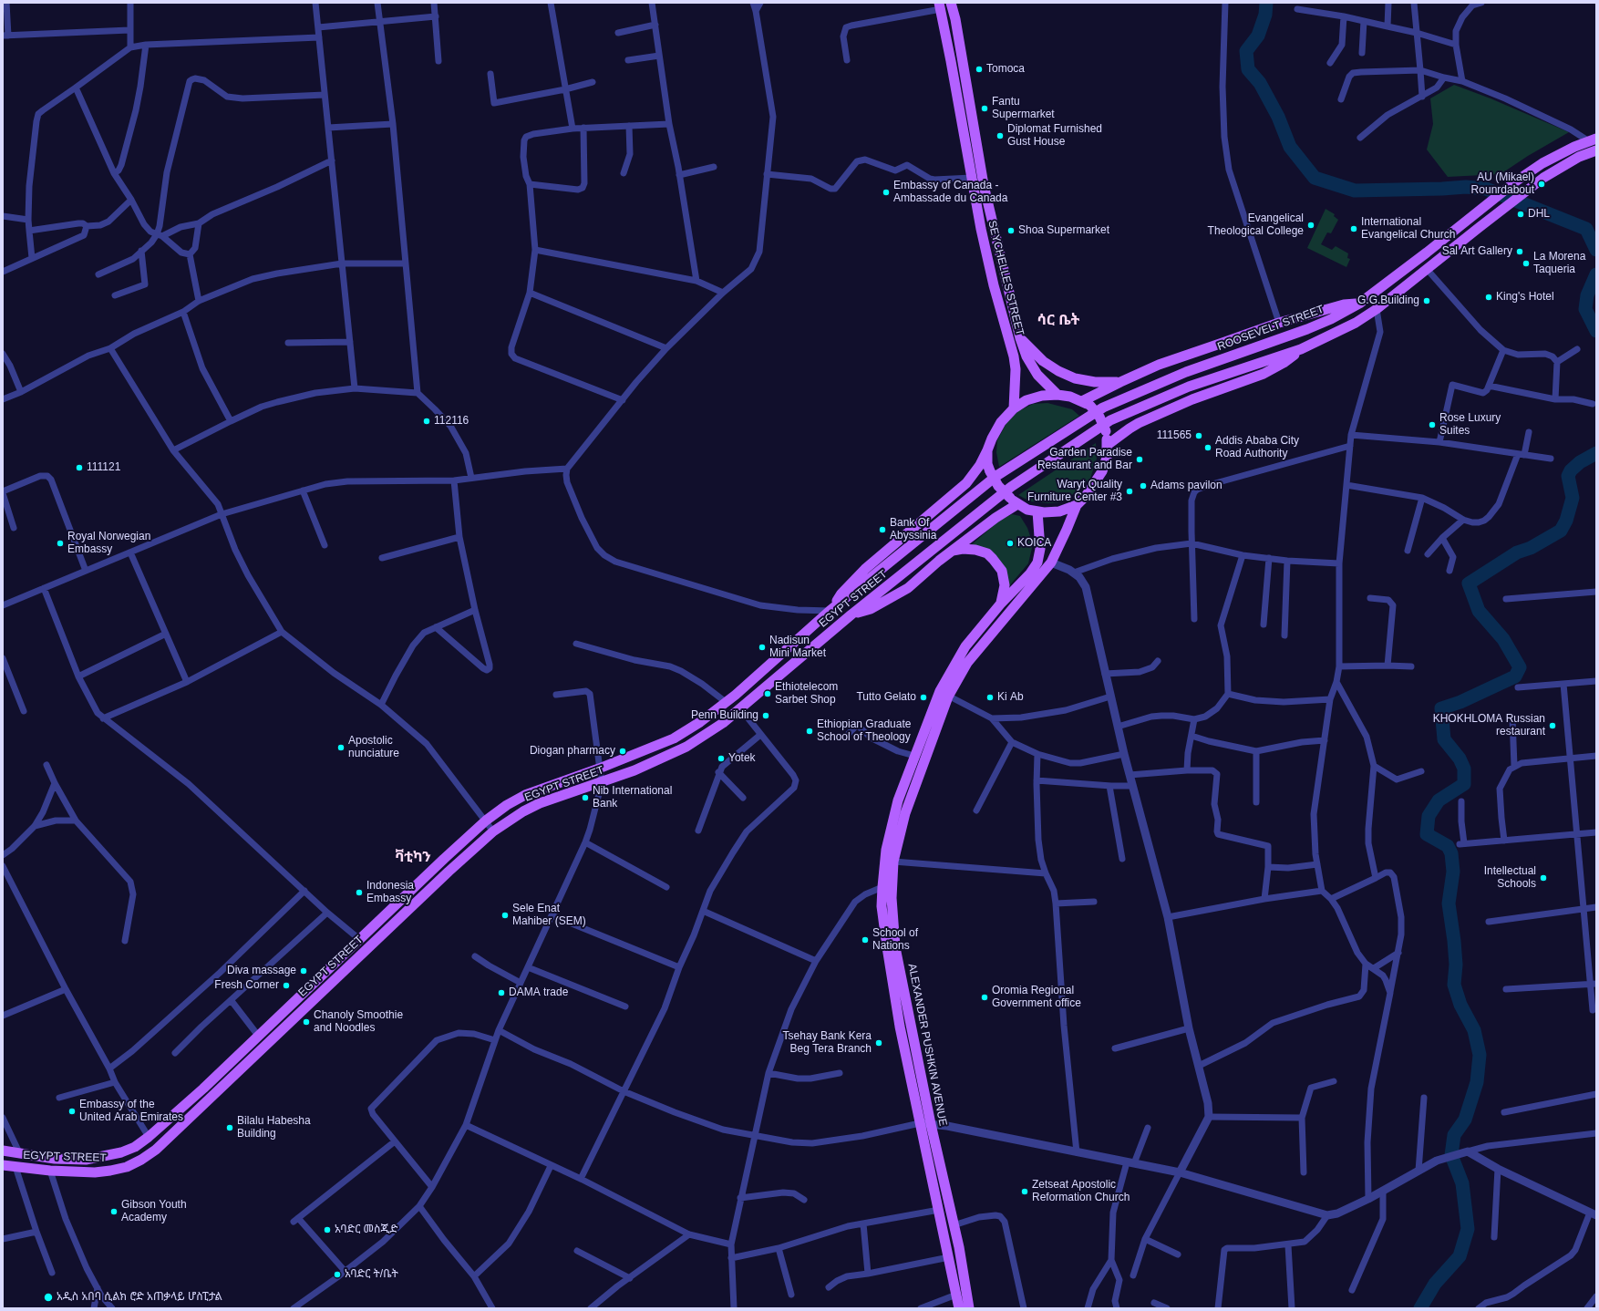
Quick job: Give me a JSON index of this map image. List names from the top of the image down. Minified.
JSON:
{"streets":{"main road":["SEYCHELLES STREET","ROOSEVELT STREET","EGYPT STREET","ALEXANDER PUSHKIN AVENUE"]},"crossings":[["SEYCHELLES STREET","ALEXANDER PUSHKIN AVENUE"],["ROOSEVELT STREET","EGYPT STREET"]],"districts":["ሳር ቤት","ቫቲካን"],"places":["Tomoca","Fantu Supermarket","Diplomat Furnished Gust House","AU (Mikael) Rounrdabout","Embassy of Canada - Ambassade du Canada","DHL","Evangelical Theological College","International Evangelical Church","Shoa Supermarket","Sal Art Gallery","La Morena Taqueria","King's Hotel","G.G.Building","112116","Rose Luxury Suites","111565","Addis Ababa City Road Authority","Garden Paradise Restaurant and Bar","111121","Adams pavilon","Waryt Quality Furniture Center #3","Bank Of Abyssinia","Royal Norwegian Embassy","KOICA","Nadisun Mini Market","Ethiotelecom Sarbet Shop","Tutto Gelato","Ki Ab","Penn Building","KHOKHLOMA Russian restaurant","Ethiopian Graduate School of Theology","Apostolic nunciature","Diogan pharmacy","Yotek","Nib International Bank","Intellectual Schools","Indonesia Embassy","Sele Enat Mahiber (SEM)","School of Nations","Diva massage","Fresh Corner","DAMA trade","Oromia Regional Government office","Chanoly Smoothie and Noodles","Tsehay Bank Kera Beg Tera Branch","Embassy of the United Arab Emirates","Bilalu Habesha Building","Zetseat Apostolic Reformation Church","Gibson Youth Academy","አባድር መስጂድ","አባድር ት/ቤት","አዲስ አበባ ሲልክ ሮድ አጠቃላይ ሆስፒታል"]}
